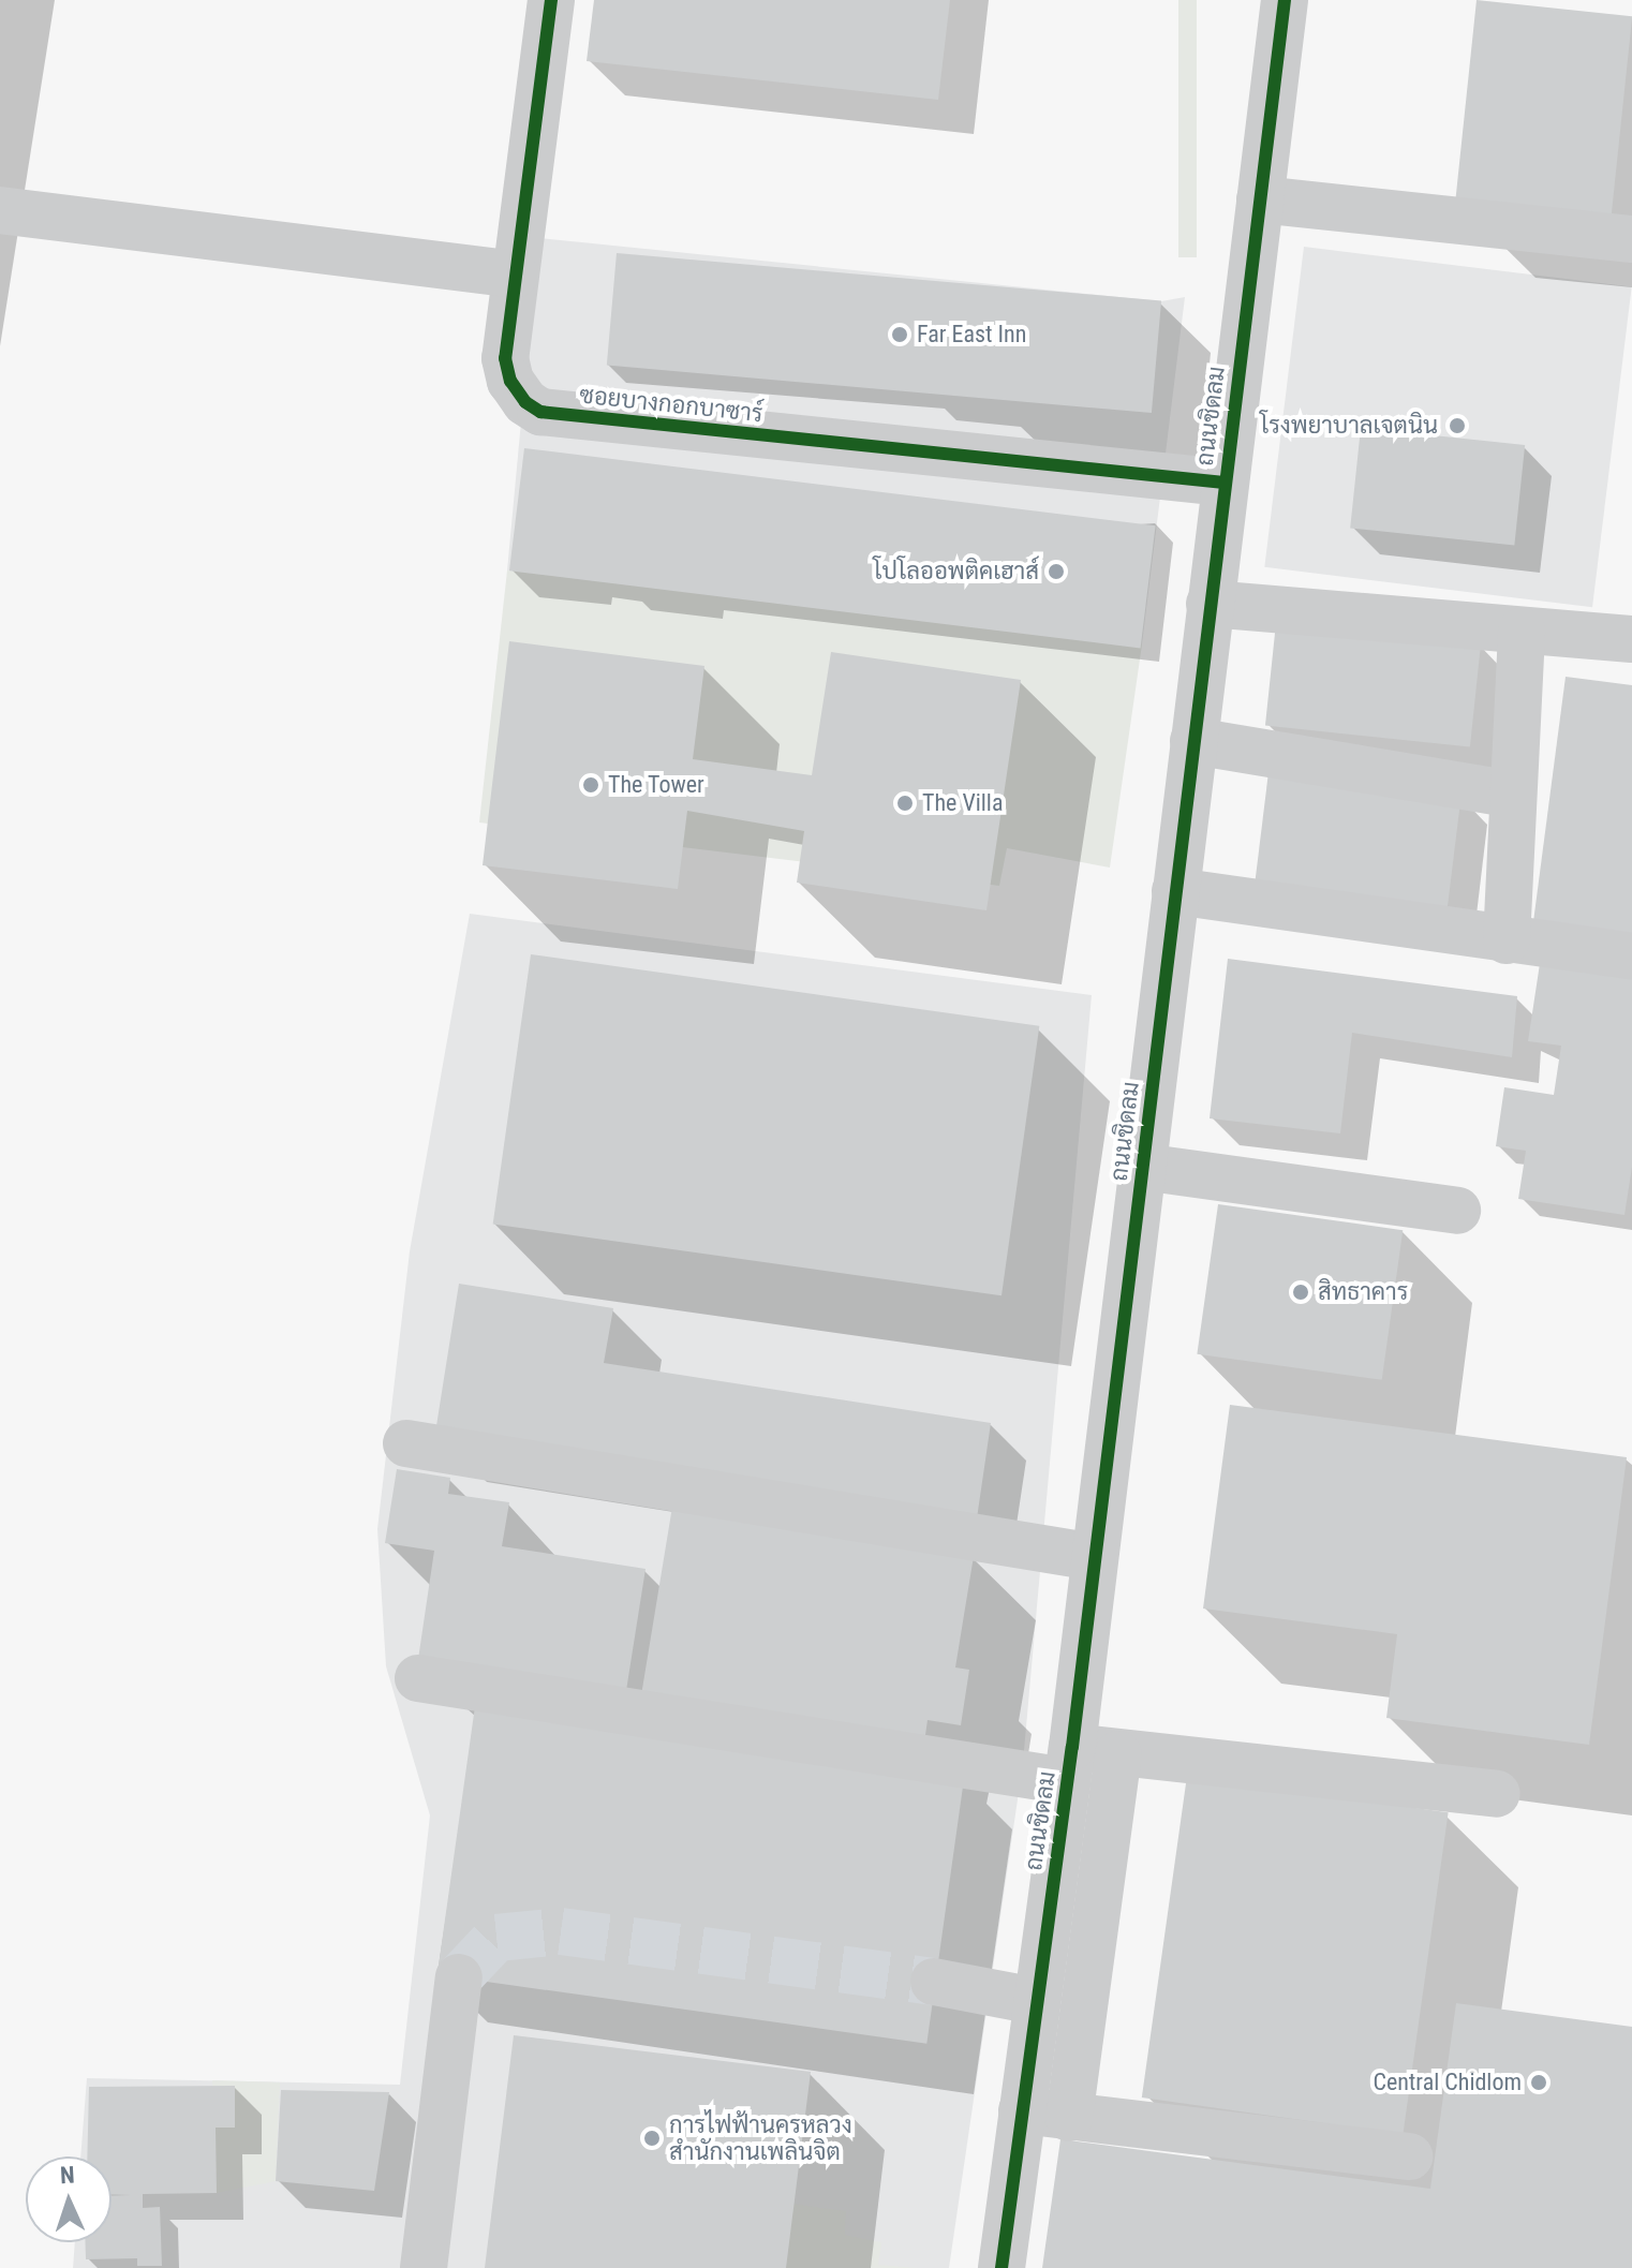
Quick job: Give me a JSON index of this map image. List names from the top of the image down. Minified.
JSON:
{"streets":{"street":["ซอยบางกอกบาซาร์","ถนนชิดลม"]},"crossings":[["ซอยบางกอกบาซาร์","ถนนชิดลม"]],"places":["Far East Inn","โรงพยาบาลเจตนิน","โปโลออพติคเฮาส์","The Tower","The Villa","สิทธาคาร","Central Chidlom","การไฟฟ้านครหลวง สำนักงานเพลินจิต"],"north":"top"}
